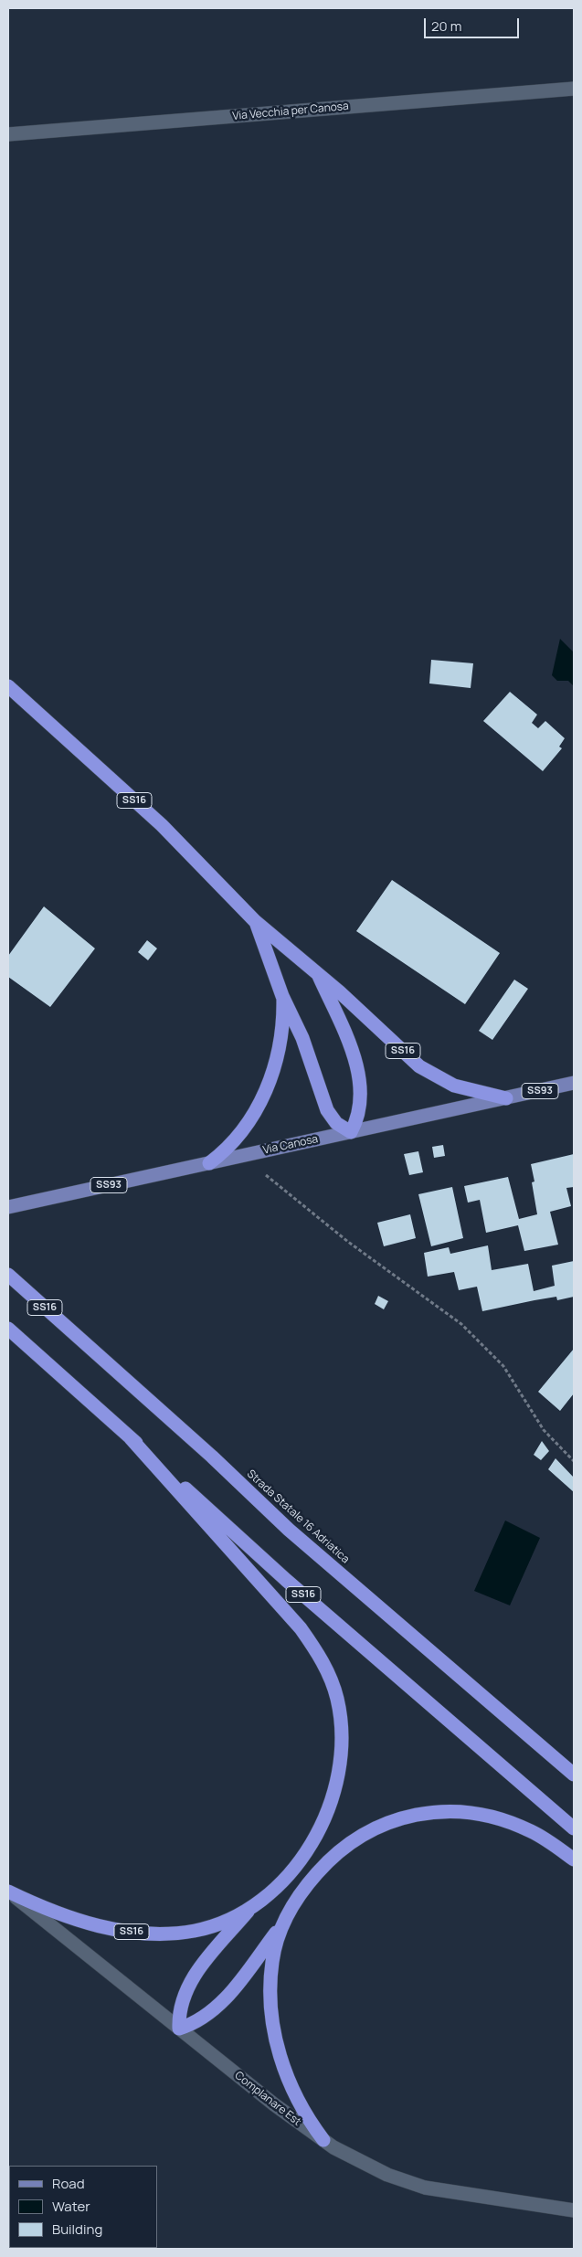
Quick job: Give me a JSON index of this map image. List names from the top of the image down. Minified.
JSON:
{"streets":{"highway":["SS16","Strada Statale 16 Adriatica"],"main road":["SS93","Via Canosa"],"street":["Via Vecchia per Canosa","Complanare Est"]},"crossings":[["SS16","Via Canosa"],["SS16","Complanare Est"]],"legend":["Road","Water","Building"],"scale_bar":"20 m"}
